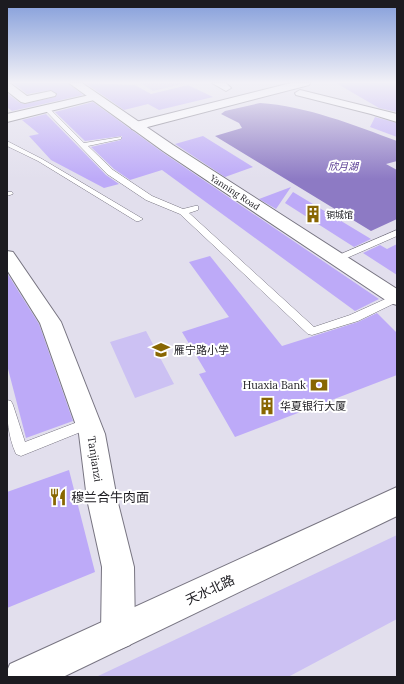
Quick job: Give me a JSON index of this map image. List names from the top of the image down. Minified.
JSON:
{"streets":{"street":["Yanning Road","Tanjianzi","天水北路"]},"crossings":[["Tanjianzi","天水北路"]],"water":["欣月湖"],"places":{"building":["铜城馆","华夏银行大厦"],"school or university":["雁宁路小学"],"bank":["Huaxia Bank"],"restaurant":["穆兰合牛肉面"]}}
